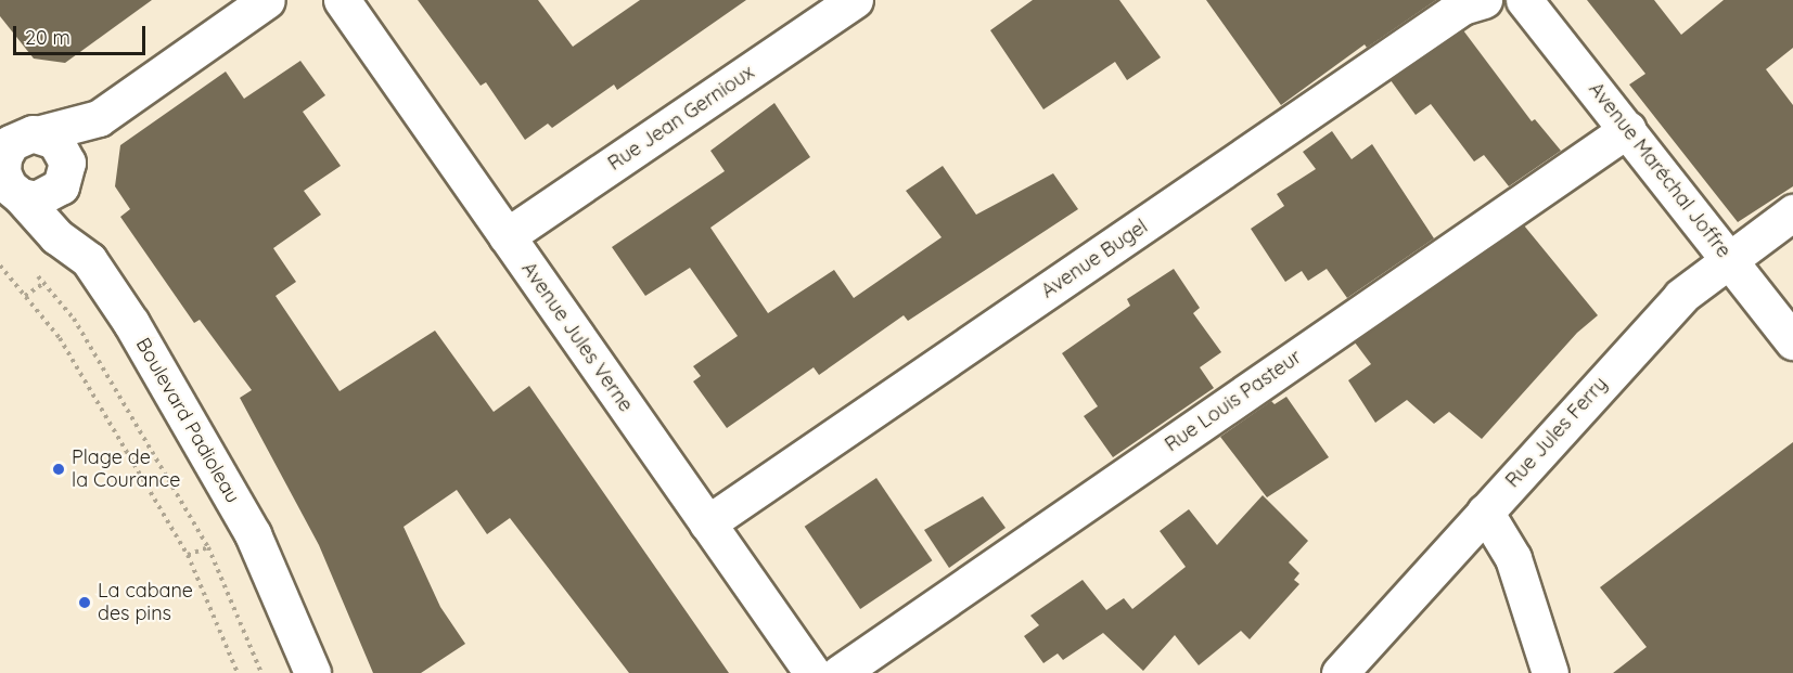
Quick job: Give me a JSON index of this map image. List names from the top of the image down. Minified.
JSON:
{"streets":{"street":["Rue Jean Gernioux","Avenue Maréchal Joffre","Avenue Bugel","Avenue Jules Verne","Rue Louis Pasteur","Boulevard Padioleau","Rue Jules Ferry"]},"crossings":[["Rue Jean Gernioux","Avenue Jules Verne"],["Avenue Maréchal Joffre","Rue Louis Pasteur"],["Avenue Maréchal Joffre","Rue Jules Ferry"],["Avenue Bugel","Avenue Jules Verne"]],"places":["Plage de la Courance","La cabane des pins"],"scale_bar":"20 m"}
